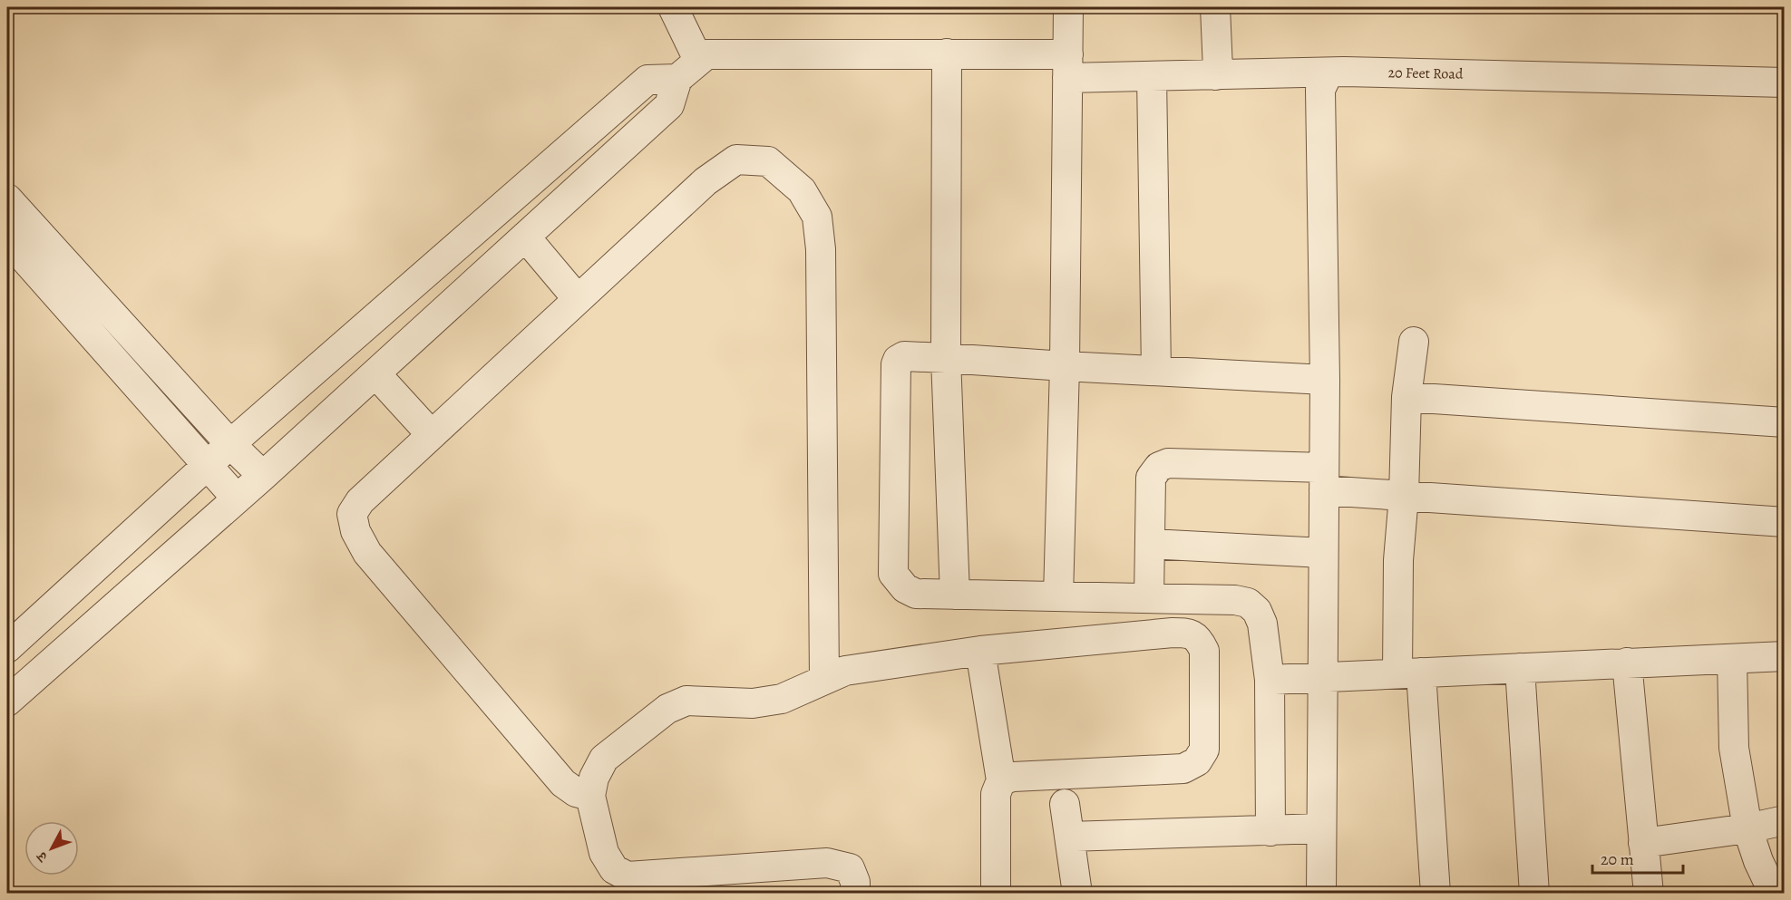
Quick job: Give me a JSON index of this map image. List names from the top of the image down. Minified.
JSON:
{"streets":{"street":["20 Feet Road"]},"scale_bar":"20 m","north":"bottom left"}
